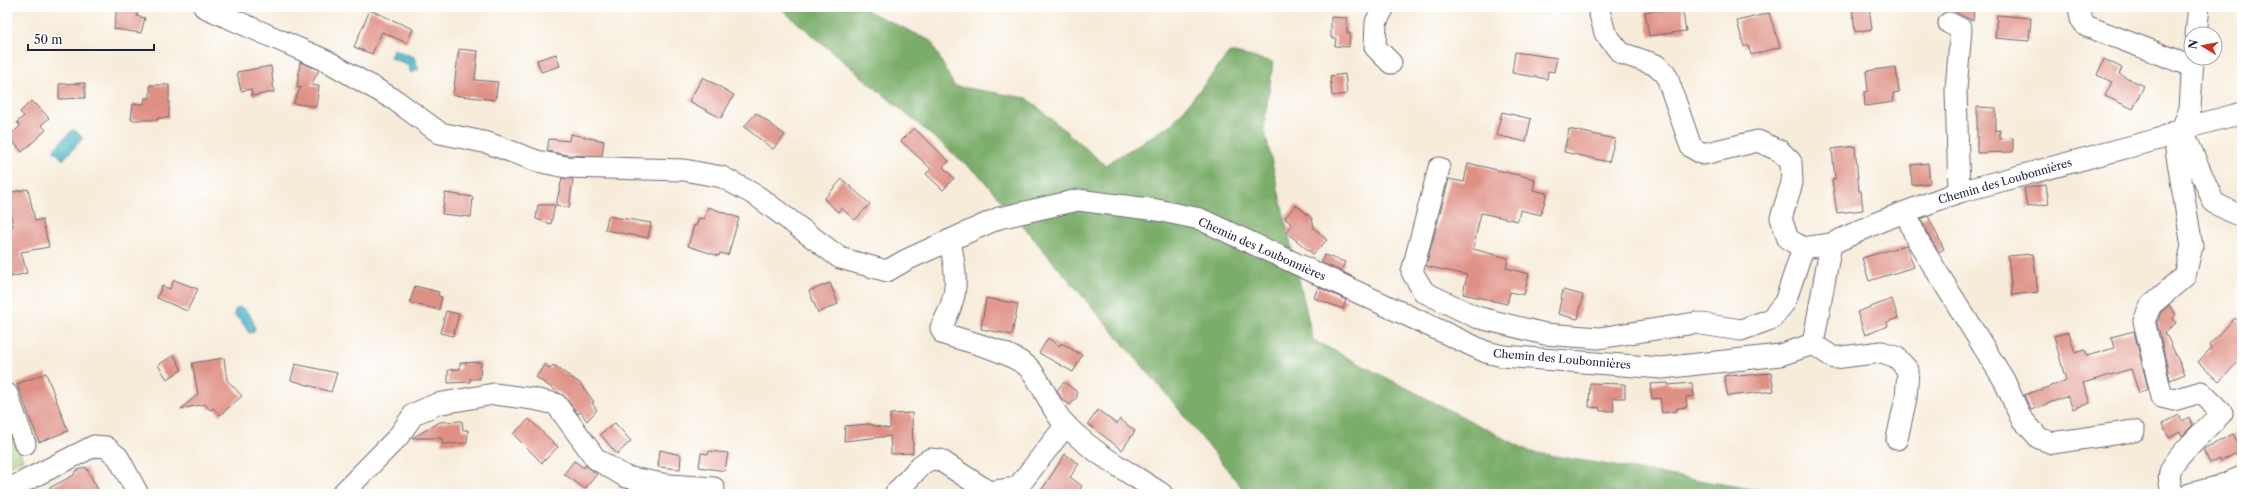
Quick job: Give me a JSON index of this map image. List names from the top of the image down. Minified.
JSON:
{"streets":{"street":["Chemin des Loubonnières"]},"scale_bar":"50 m","north":"left"}
